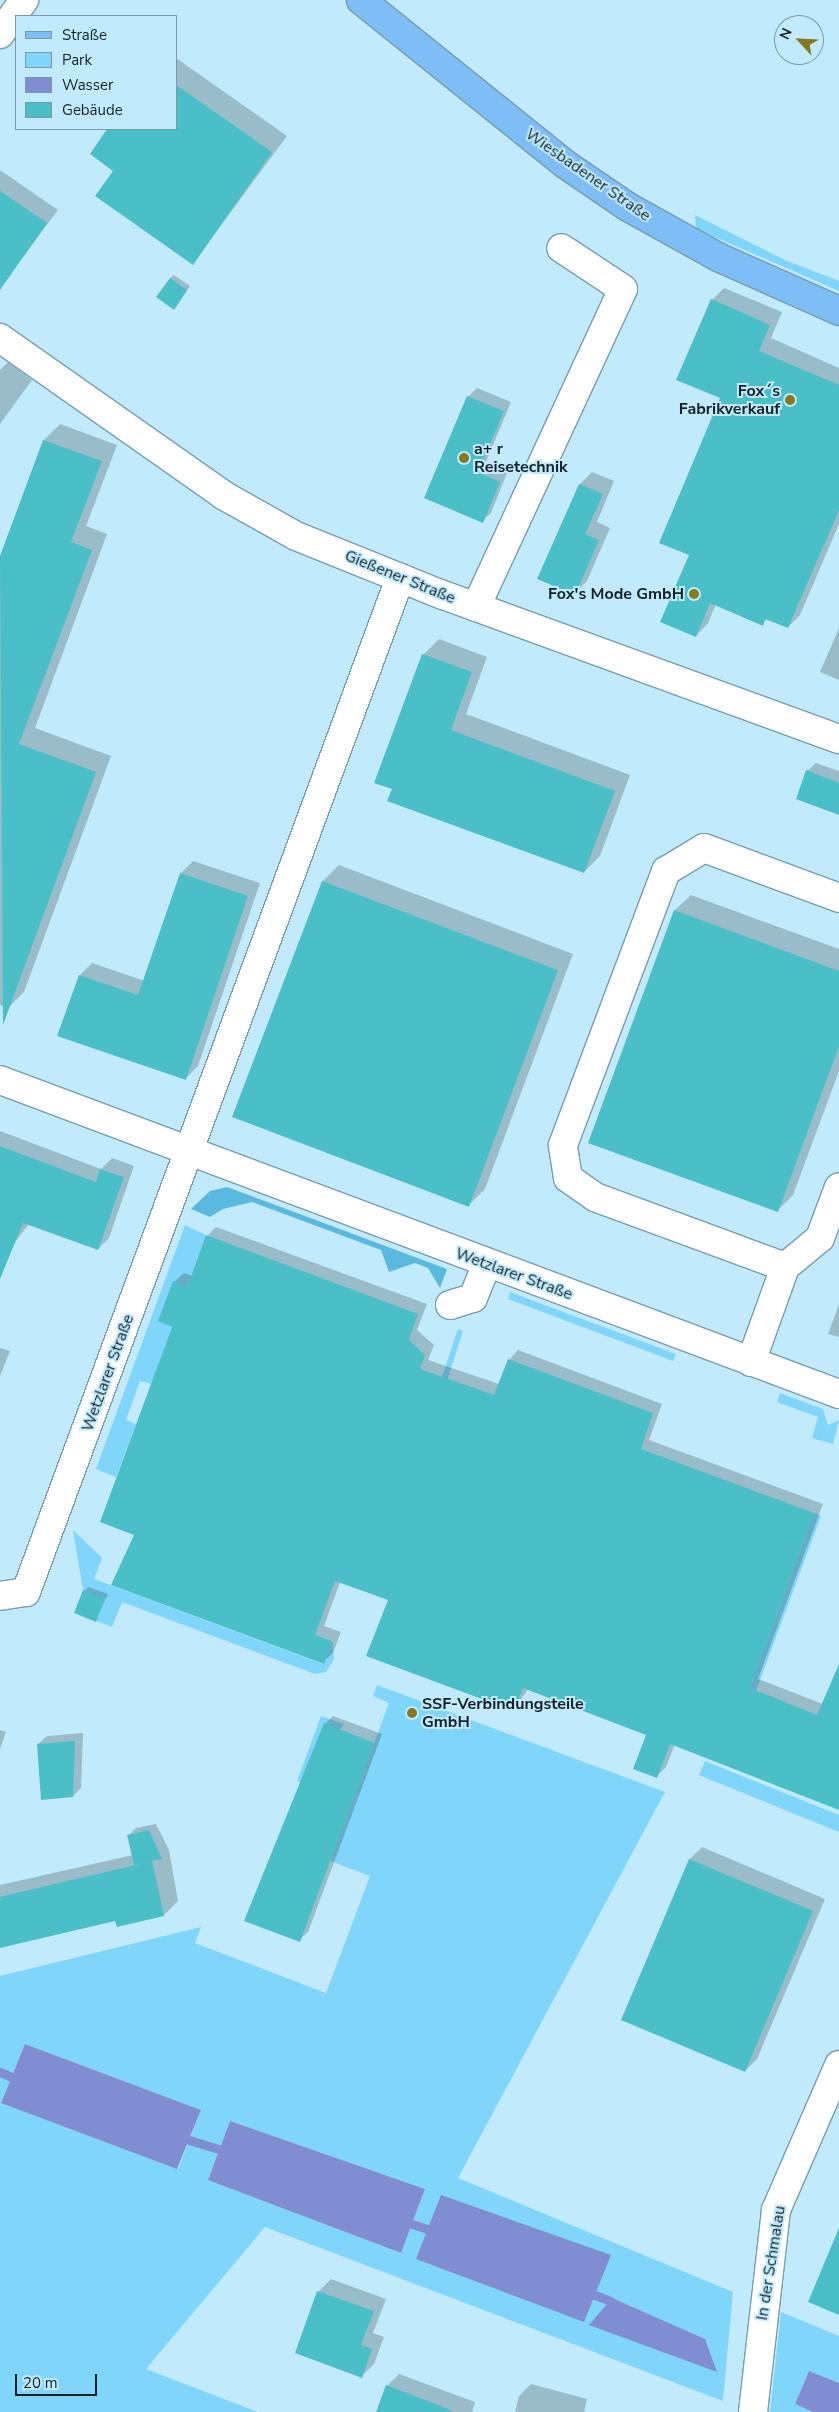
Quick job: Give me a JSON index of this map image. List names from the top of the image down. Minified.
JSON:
{"streets":{"main road":["Wiesbadener Straße"],"street":["Gießener Straße","Wetzlarer Straße","In der Schmalau"]},"places":["Fox´s Fabrikverkauf","a+ r Reisetechnik","Fox's Mode GmbH","SSF-Verbindungsteile GmbH"],"legend":["Straße","Park","Wasser","Gebäude"],"scale_bar":"20 m","north":"top left"}
